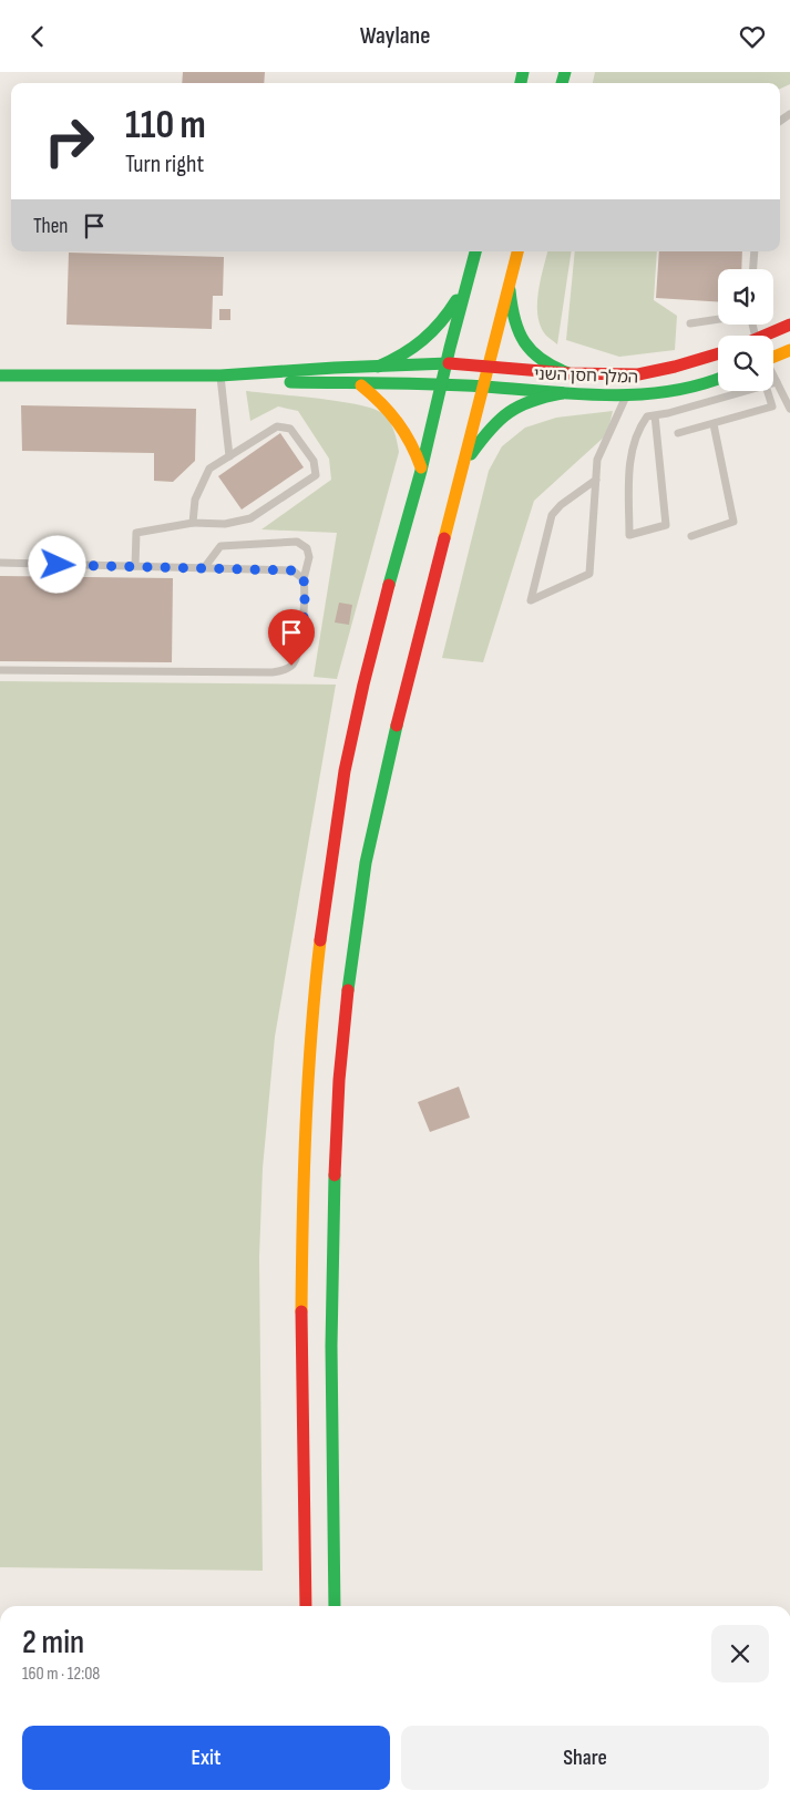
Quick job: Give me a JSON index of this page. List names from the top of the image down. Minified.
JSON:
{"streets":{"main road":["המלך חסן השני"]},"page":{"header":"Waylane","turn":["110 m","Turn right"],"then":"Then","heading":["2 min","160 m · 12:08"],"buttons":["Exit","Share"]}}
